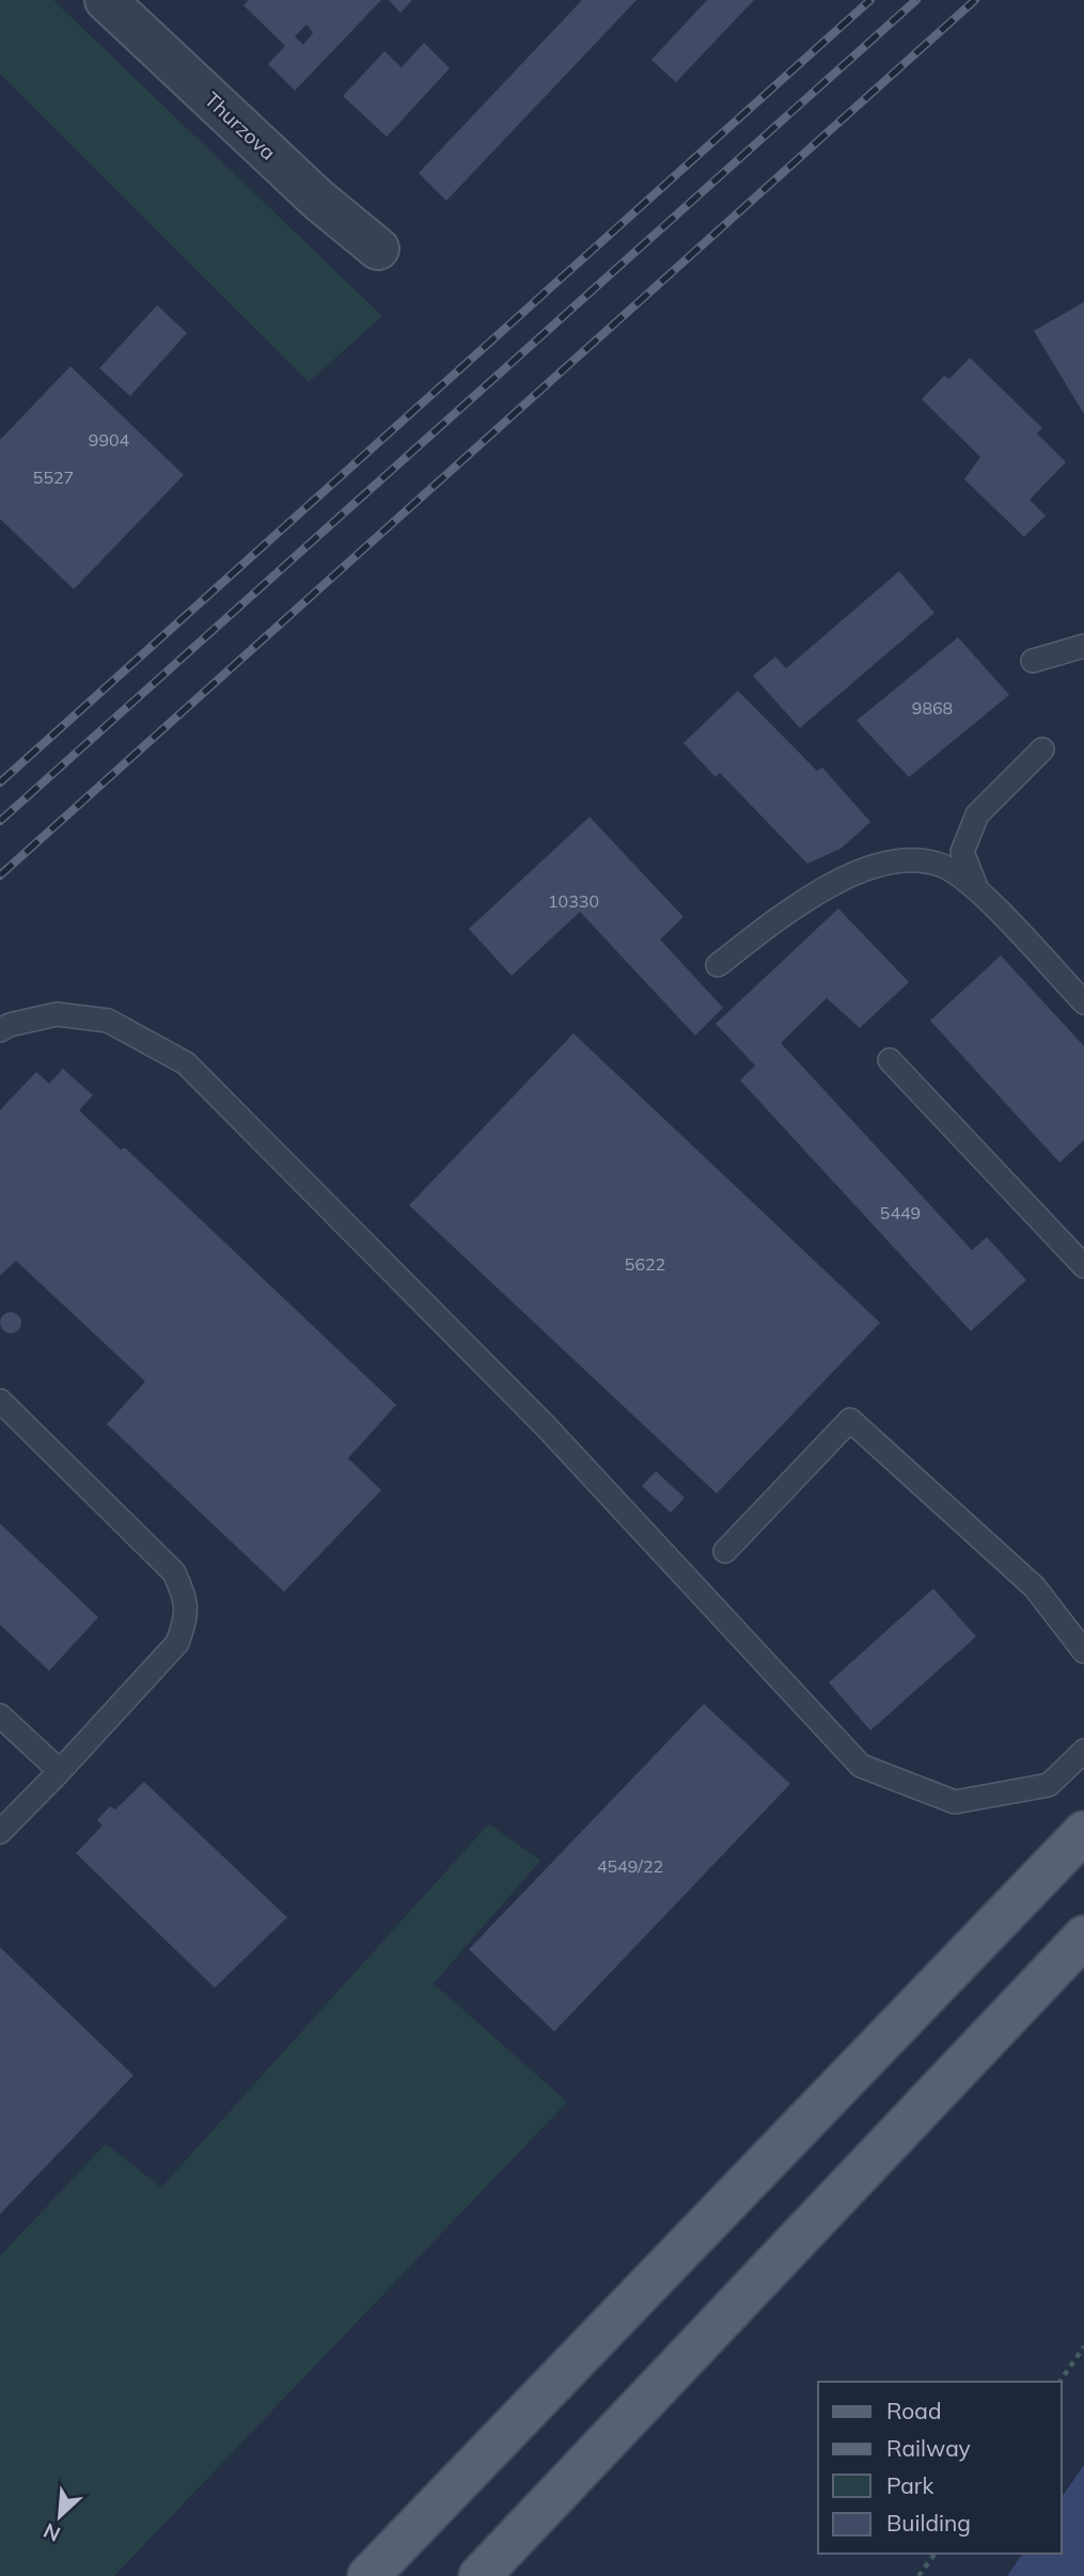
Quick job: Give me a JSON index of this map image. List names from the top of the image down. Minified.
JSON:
{"streets":{"street":["Thurzova"]},"house_numbers":["9904","5527","9868","10330","5449","5622","4549/22"],"legend":["Road","Railway","Park","Building"],"north":"bottom left"}
